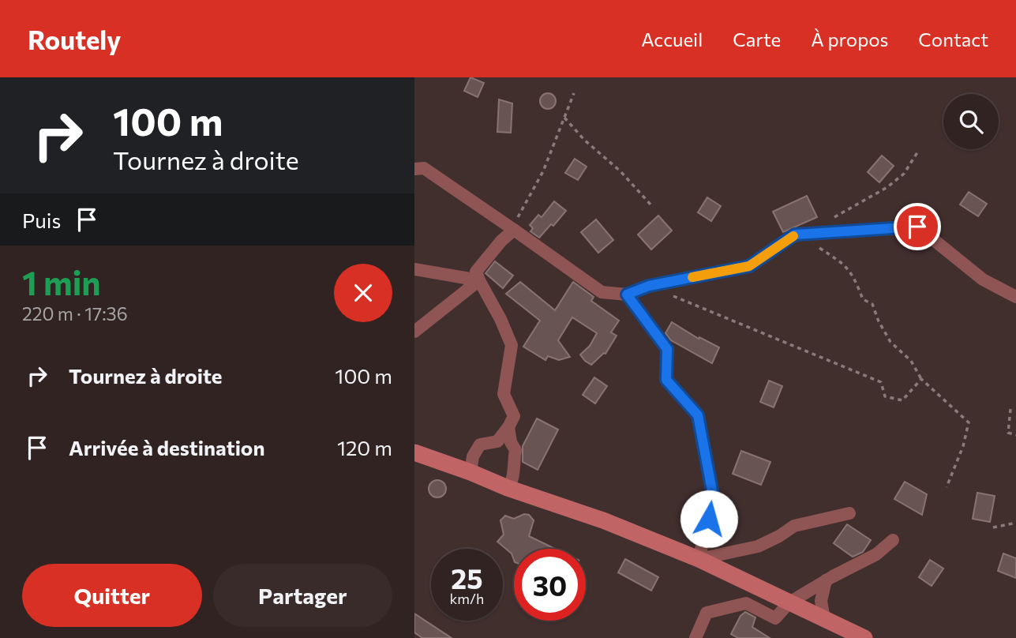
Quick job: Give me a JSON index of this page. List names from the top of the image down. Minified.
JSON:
{"page":{"header":"Routely","nav":["Accueil","Carte","À propos","Contact"],"turn":["100 m","Tournez à droite"],"then":"Puis","heading":["1 min","220 m · 17:36"],"list":[{"name":"Tournez à droite","value":"100 m"},{"name":"Arrivée à destination","value":"120 m"}],"speed":"25 km/h","limit":"30","buttons":["Quitter","Partager"]}}
